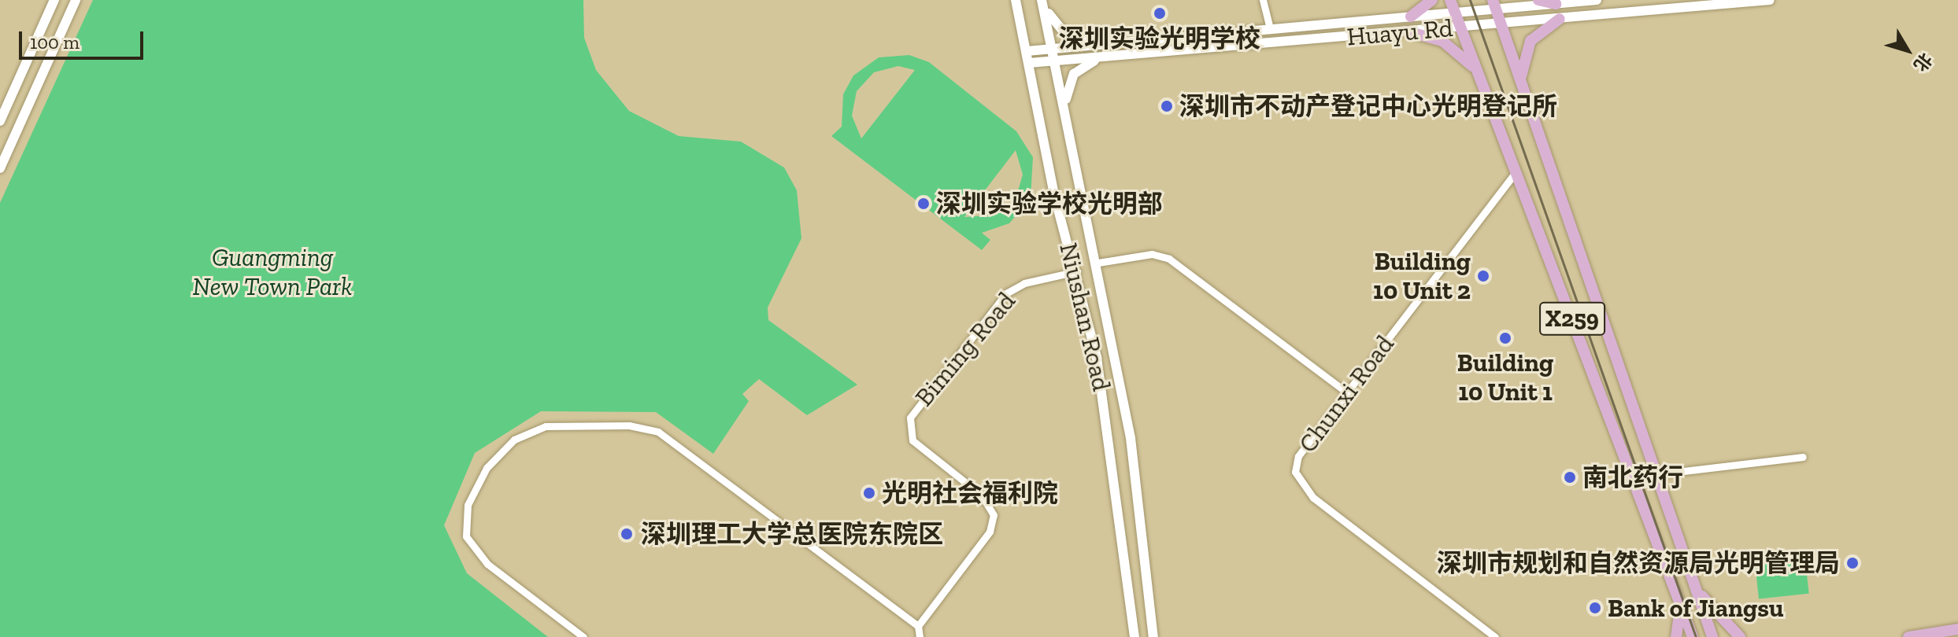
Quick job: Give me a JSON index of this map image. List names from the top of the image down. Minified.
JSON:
{"streets":{"main road":["X259"],"street":["Huayu Rd","Niushan Road","Biming Road","Chunxi Road"]},"crossings":[["Huayu Rd","Niushan Road"],["Huayu Rd","X259"],["Niushan Road","Biming Road"],["X259","Chunxi Road"]],"parks":["Guangming New Town Park"],"places":["深圳实验光明学校","深圳市不动产登记中心光明登记所","深圳实验学校光明部","Building 10 Unit 2","Building 10 Unit 1","南北药行","光明社会福利院","深圳理工大学总医院东院区","深圳市规划和自然资源局光明管理局","Bank of Jiangsu"],"scale_bar":"100 m","north":"bottom right"}
